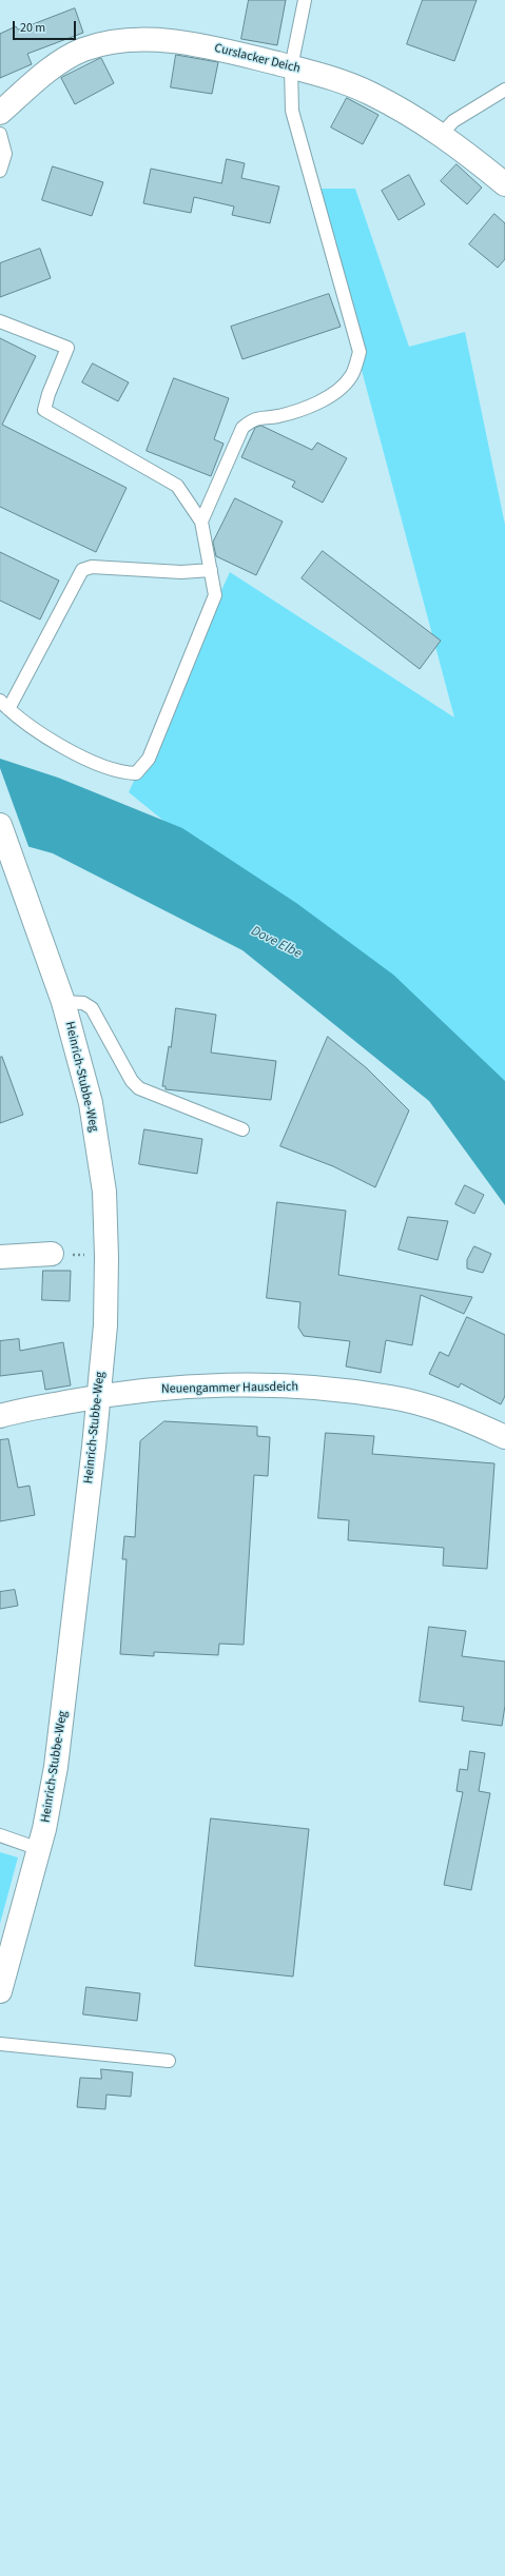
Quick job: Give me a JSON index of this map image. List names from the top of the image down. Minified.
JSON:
{"streets":{"main road":["Curslacker Deich","Heinrich-Stubbe-Weg","Neuengammer Hausdeich"]},"crossings":[["Heinrich-Stubbe-Weg","Neuengammer Hausdeich"]],"water":["Dove Elbe"],"scale_bar":"20 m"}
